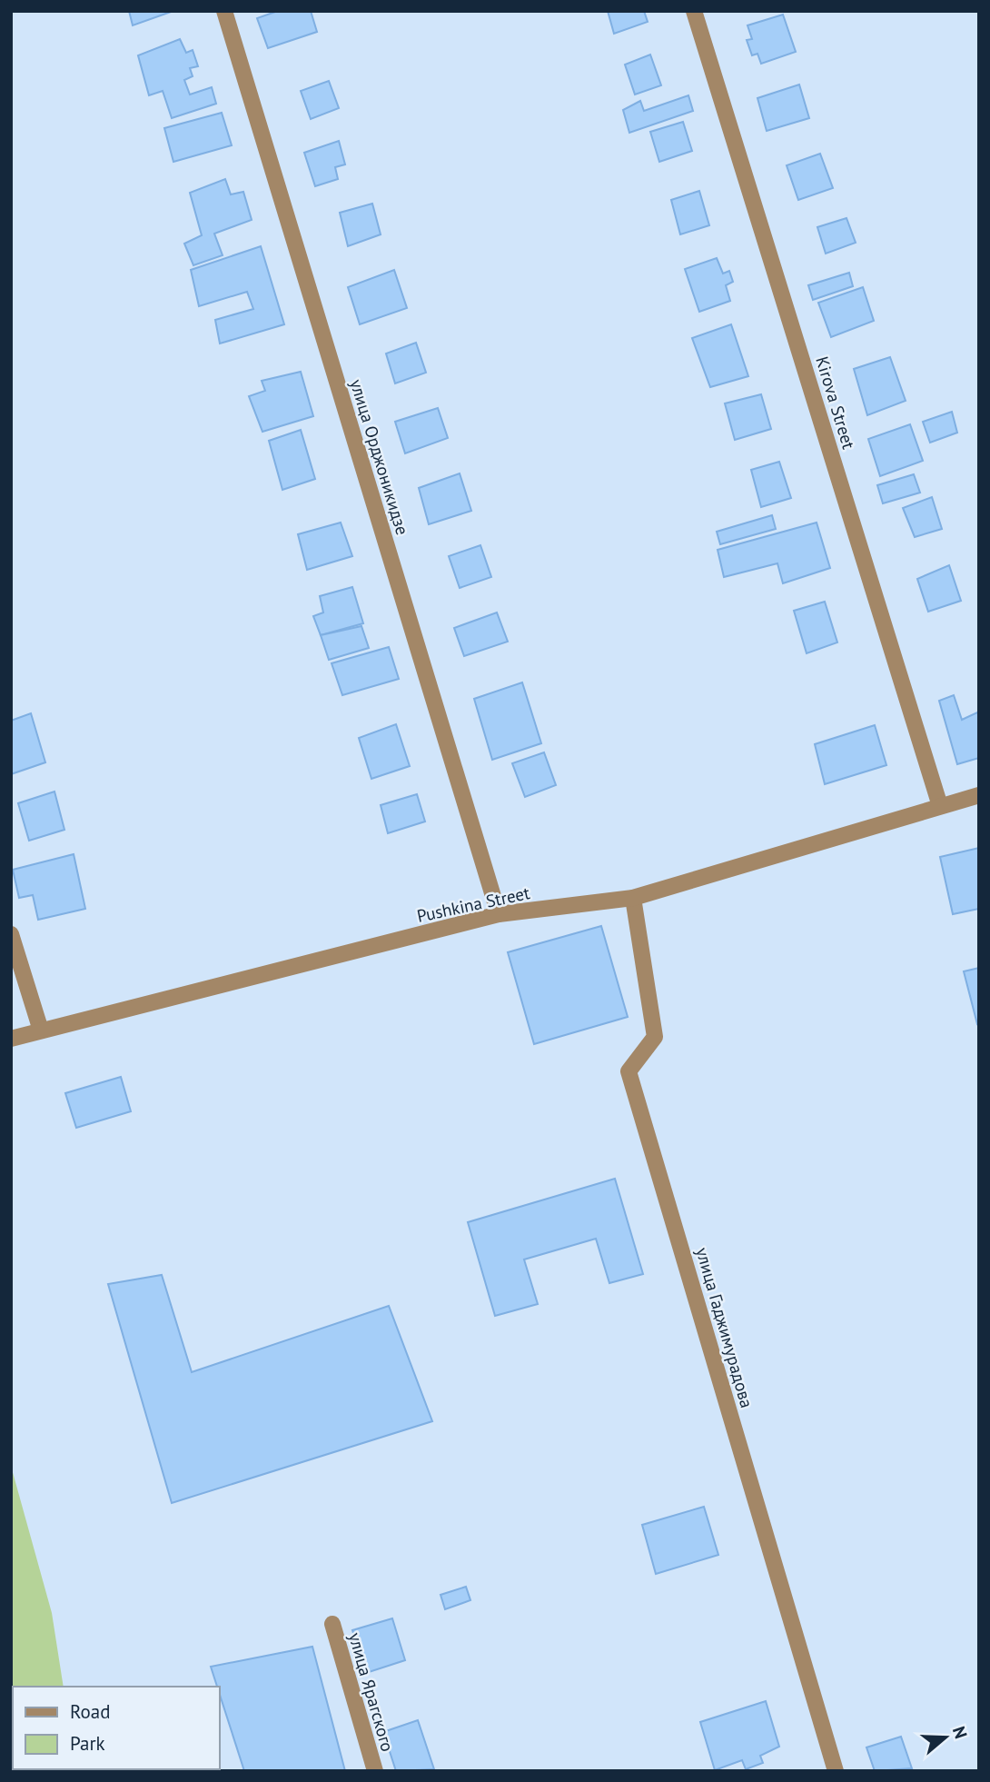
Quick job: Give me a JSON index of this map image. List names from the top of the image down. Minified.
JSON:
{"streets":{"street":["Kirova Street","улица Орджоникидзе","Pushkina Street","улица Гаджимурадова","улица Ярагского"]},"crossings":[["Kirova Street","Pushkina Street"],["улица Орджоникидзе","Pushkina Street"],["Pushkina Street","улица Гаджимурадова"]],"legend":["Road","Park"],"north":"right"}
